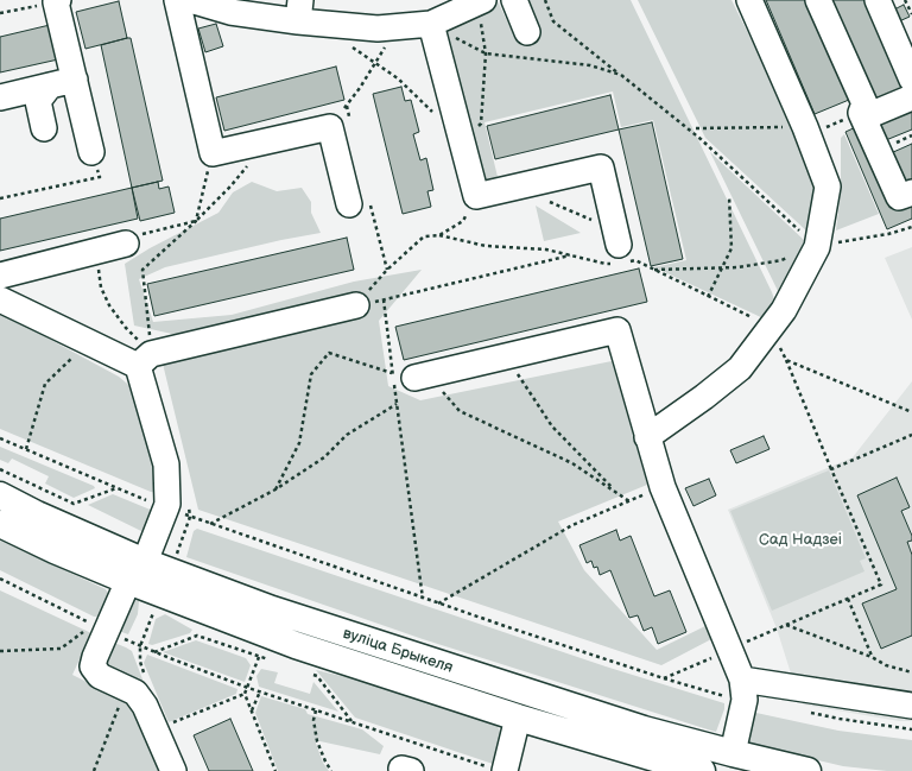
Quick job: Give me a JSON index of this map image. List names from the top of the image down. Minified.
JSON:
{"streets":{"main road":["вуліца Брыкеля"]},"parks":["Сад Надзеі"]}
